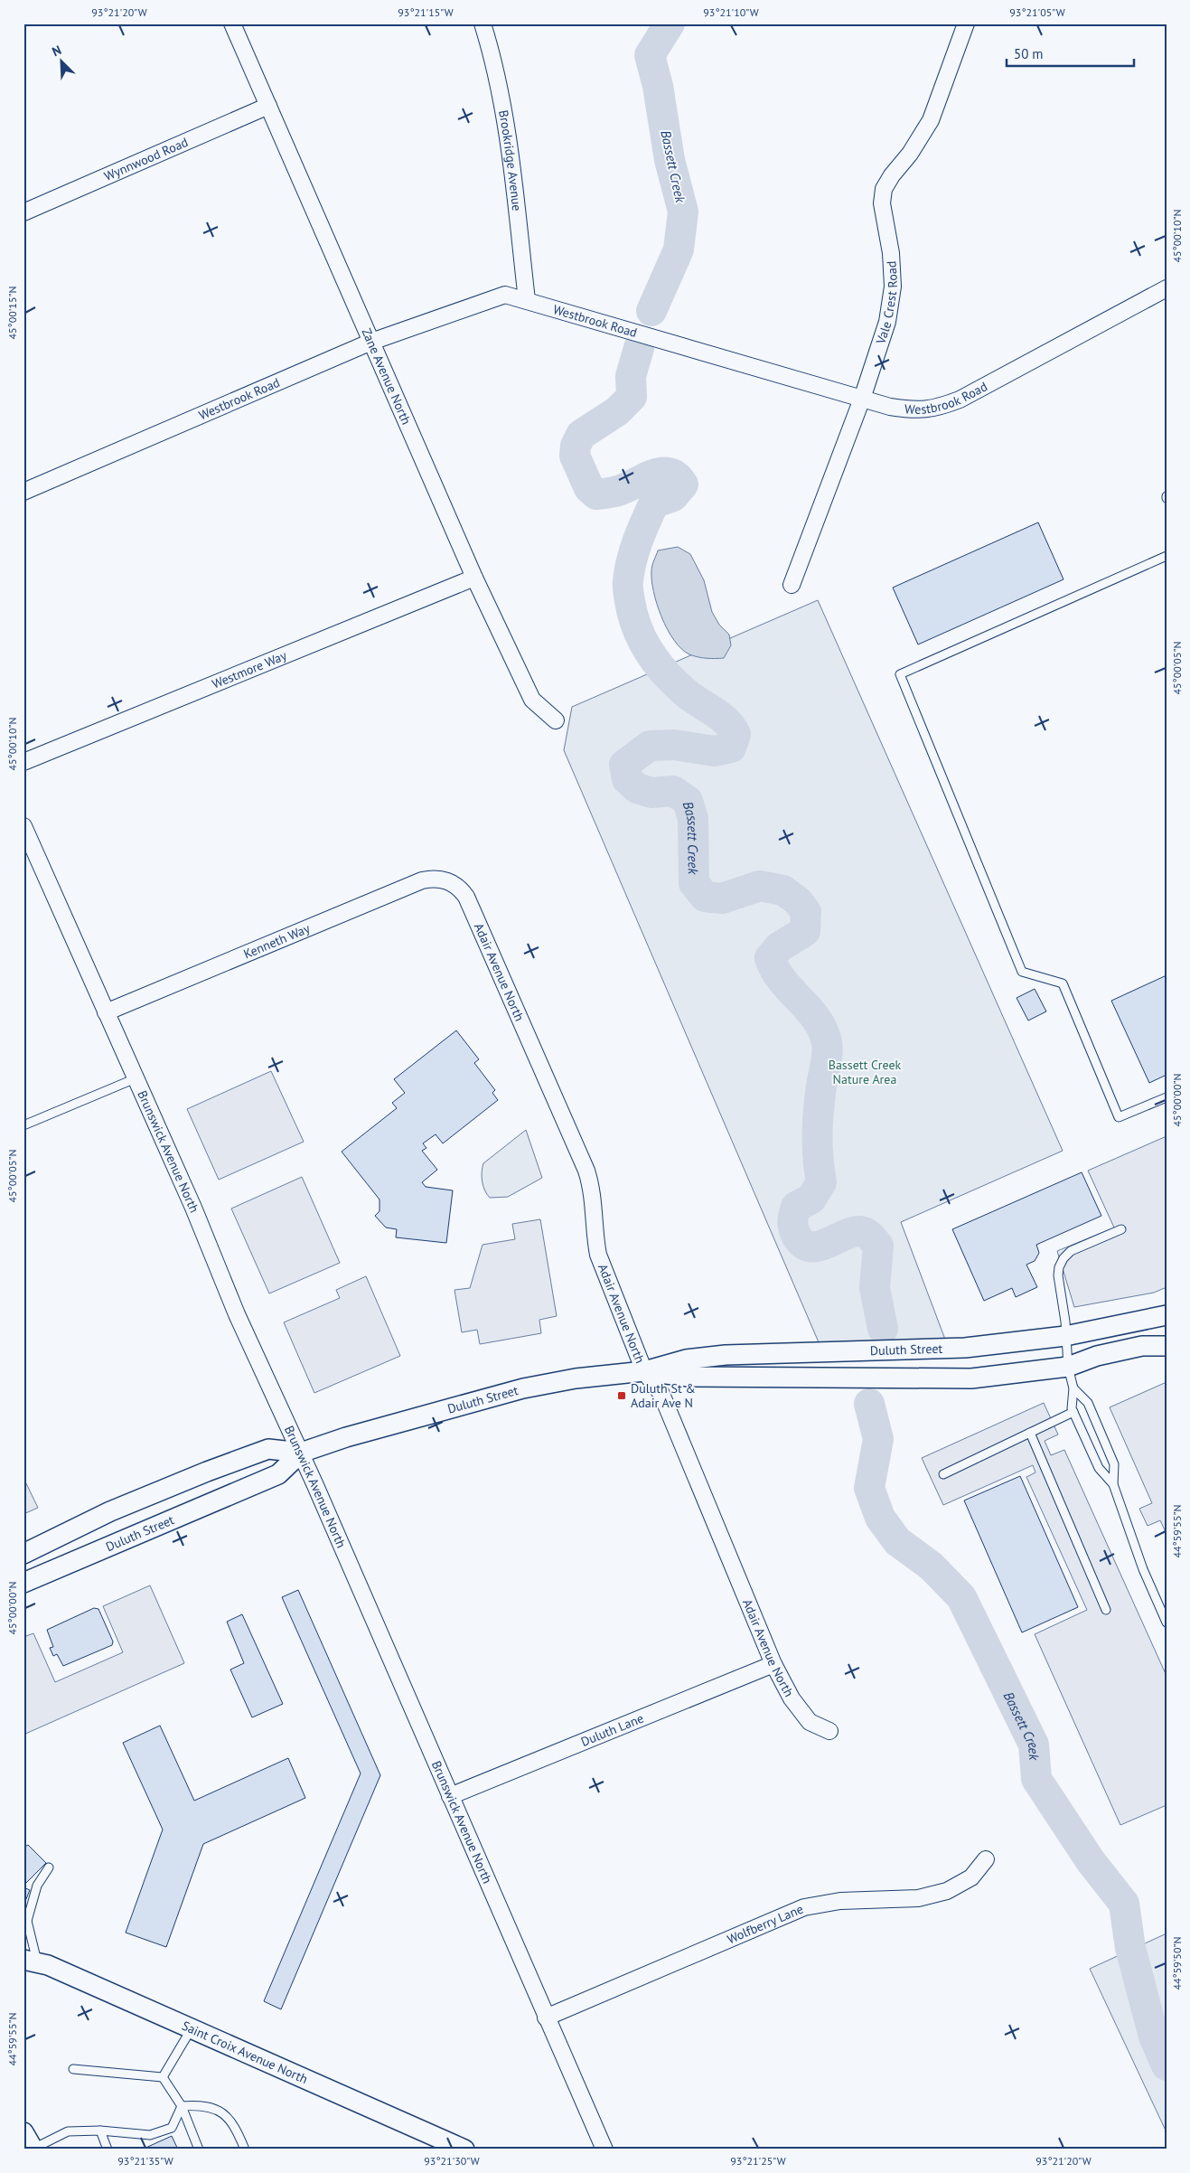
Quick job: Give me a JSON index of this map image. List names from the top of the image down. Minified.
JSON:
{"streets":{"street":["Wynnwood Road","Brookridge Avenue","Vale Crest Road","Westbrook Road","Zane Avenue North","Westmore Way","Kenneth Way","Adair Avenue North","Brunswick Avenue North","Duluth Street","Duluth Lane","Wolfberry Lane","Saint Croix Avenue North"]},"crossings":[["Wynnwood Road","Zane Avenue North"],["Brookridge Avenue","Westbrook Road"],["Vale Crest Road","Westbrook Road"],["Westbrook Road","Zane Avenue North"],["Zane Avenue North","Westmore Way"],["Kenneth Way","Adair Avenue North"],["Kenneth Way","Brunswick Avenue North"],["Adair Avenue North","Duluth Street"],["Adair Avenue North","Duluth Lane"],["Brunswick Avenue North","Duluth Street"],["Brunswick Avenue North","Duluth Lane"],["Brunswick Avenue North","Wolfberry Lane"]],"water":["Bassett Creek"],"parks":["Bassett Creek Nature Area"],"places":{"transit":["Duluth St & Adair Ave N"]},"scale_bar":"50 m","north":"top left","coordinates":["93°21'20\"W","93°21'15\"W","93°21'10\"W","93°21'05\"W","45°00'10\"N","45°00'15\"N","45°00'05\"N","45°00'00\"N","44°59'55\"N","44°59'50\"N","93°21'35\"W","93°21'30\"W","93°21'25\"W"]}
